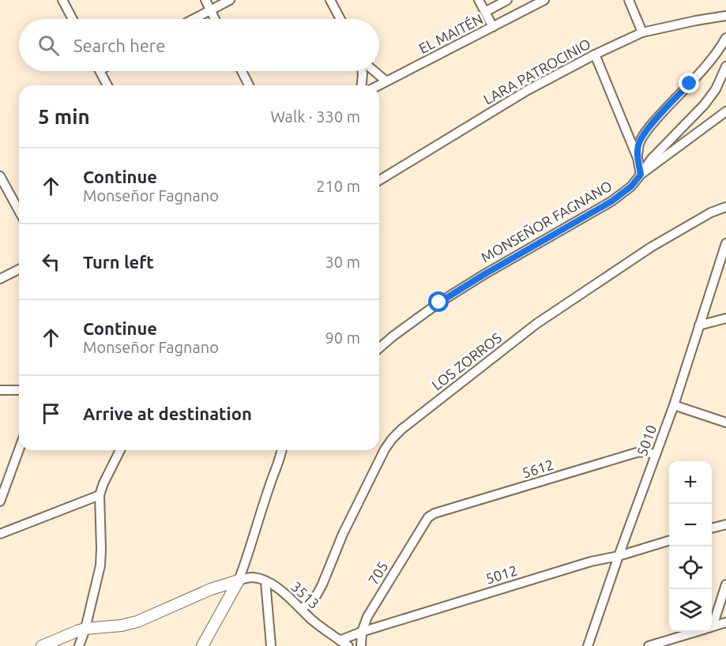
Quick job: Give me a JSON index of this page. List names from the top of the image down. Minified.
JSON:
{"streets":{"street":["EL MAITÉN","LARA PATROCINIO","MONSEÑOR FAGNANO","LOS ZORROS","5010","5612","705","5012","3513"]},"crossings":[["LOS ZORROS","3513"],["5010","5612"],["5010","5012"],["5612","705"],["705","5012"],["5012","3513"]],"page":{"search":"Search here","heading":["5 min","Walk · 330 m"],"list":[["Continue","Monseñor Fagnano","210 m"],["Turn left","30 m"],["Continue","Monseñor Fagnano","90 m"],"Arrive at destination"],"map_buttons":["+","−"]}}
